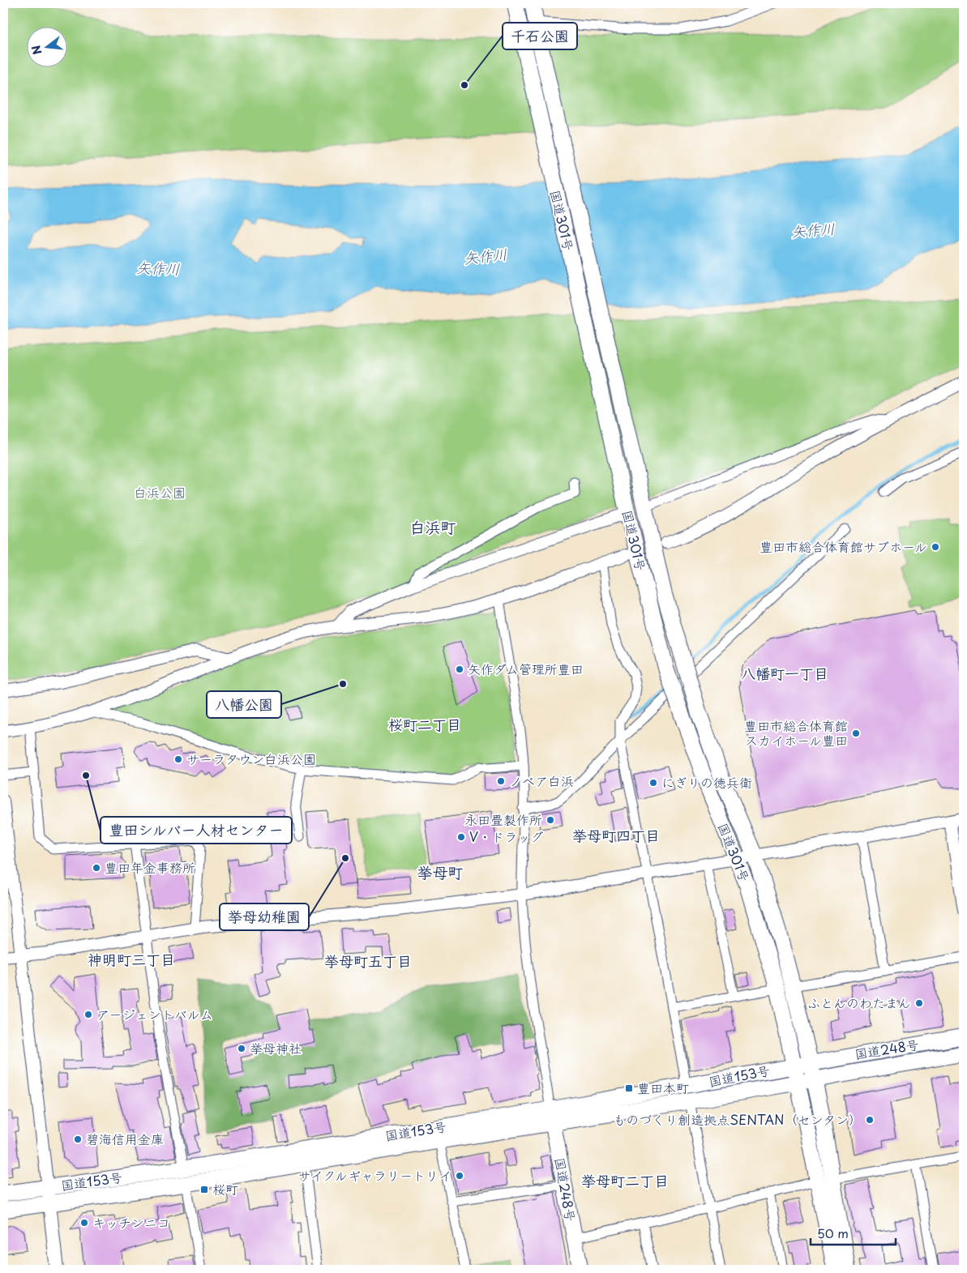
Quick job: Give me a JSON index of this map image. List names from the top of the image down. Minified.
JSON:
{"streets":{"highway":["国道301号","国道248号","国道153号"]},"crossings":[["国道301号","国道248号"],["国道301号","国道153号"],["国道248号","国道153号"]],"districts":["白浜町","八幡町一丁目","桜町二丁目","挙母町四丁目","挙母町","神明町三丁目","挙母町五丁目","挙母町二丁目"],"water":["矢作川"],"parks":["白浜公園"],"places":{"other":["千石公園","豊田市総合体育館サブホール","矢作ダム管理所豊田","八幡公園","豊田市総合体育館 スカイホール豊田","サーラタウン白浜公園","豊田シルバー人材センター","ノベア白浜","にぎりの徳兵衛","永田畳製作所","V・ドラッグ","挙母幼稚園","豊田年金事務所","ふとんのわたまん","アージェントバルム","挙母神社","ものづくり創造拠点SENTAN（センタン）","碧海信用金庫","サイクルギャラリートリイ","キッチンニコ"],"transit":["豊田本町","桜町"]},"scale_bar":"50 m","north":"left"}
